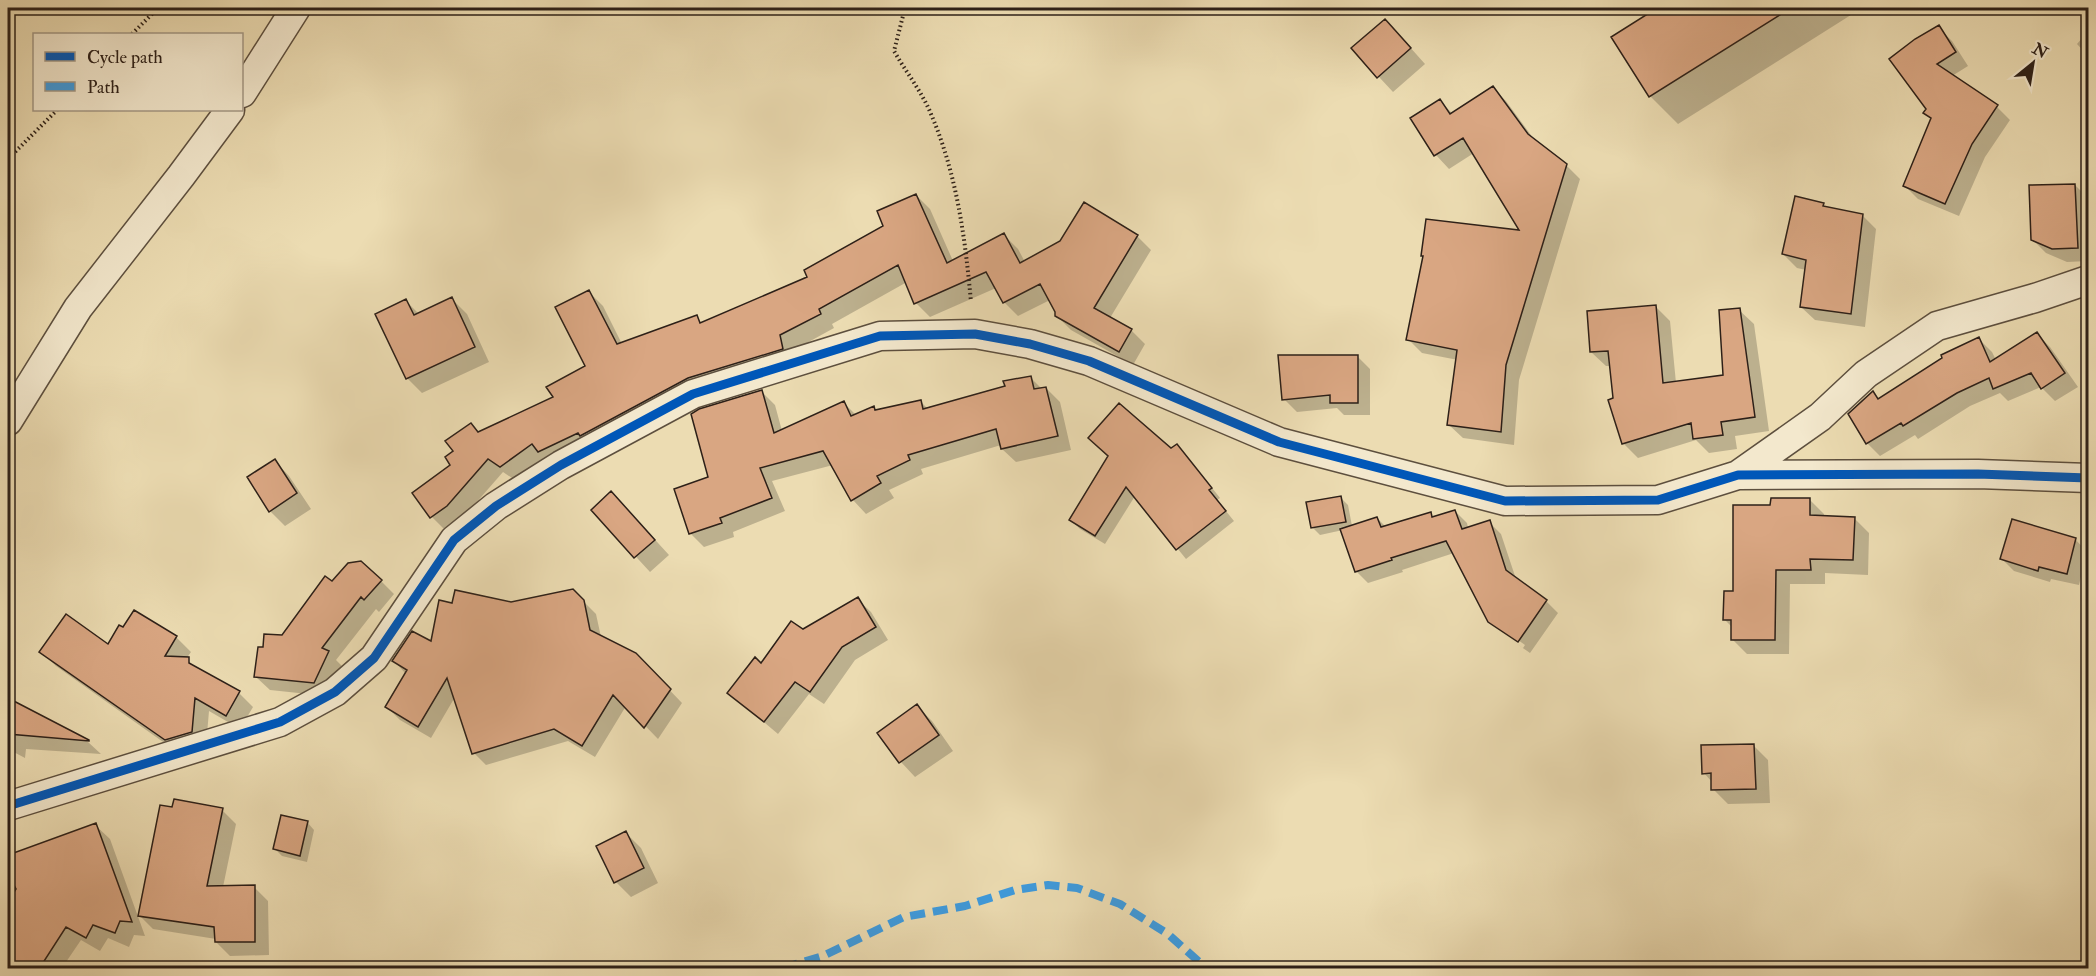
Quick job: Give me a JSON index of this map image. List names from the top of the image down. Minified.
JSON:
{"legend":["Cycle path","Path"],"north":"top right"}
